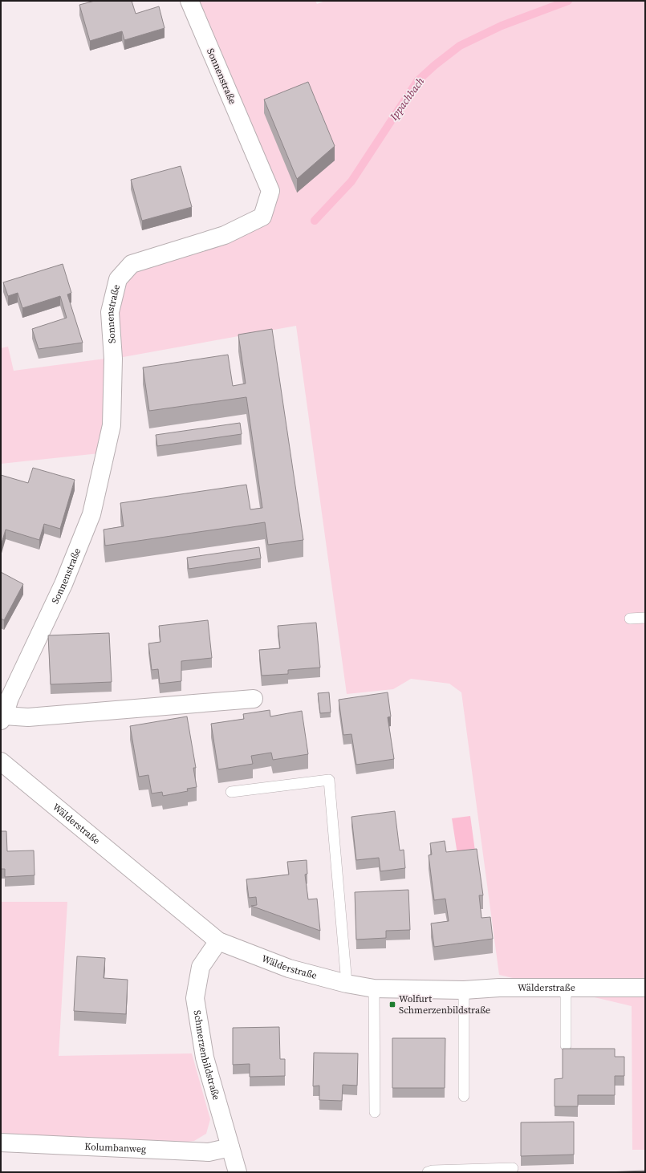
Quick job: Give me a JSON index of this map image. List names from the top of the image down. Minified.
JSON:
{"streets":{"street":["Sonnenstraße","Wälderstraße","Schmerzenbildstraße","Kolumbanweg"]},"crossings":[["Wälderstraße","Schmerzenbildstraße"],["Schmerzenbildstraße","Kolumbanweg"]],"water":["Ippachbach"],"places":{"transit":["Wolfurt Schmerzenbildstraße"]}}
